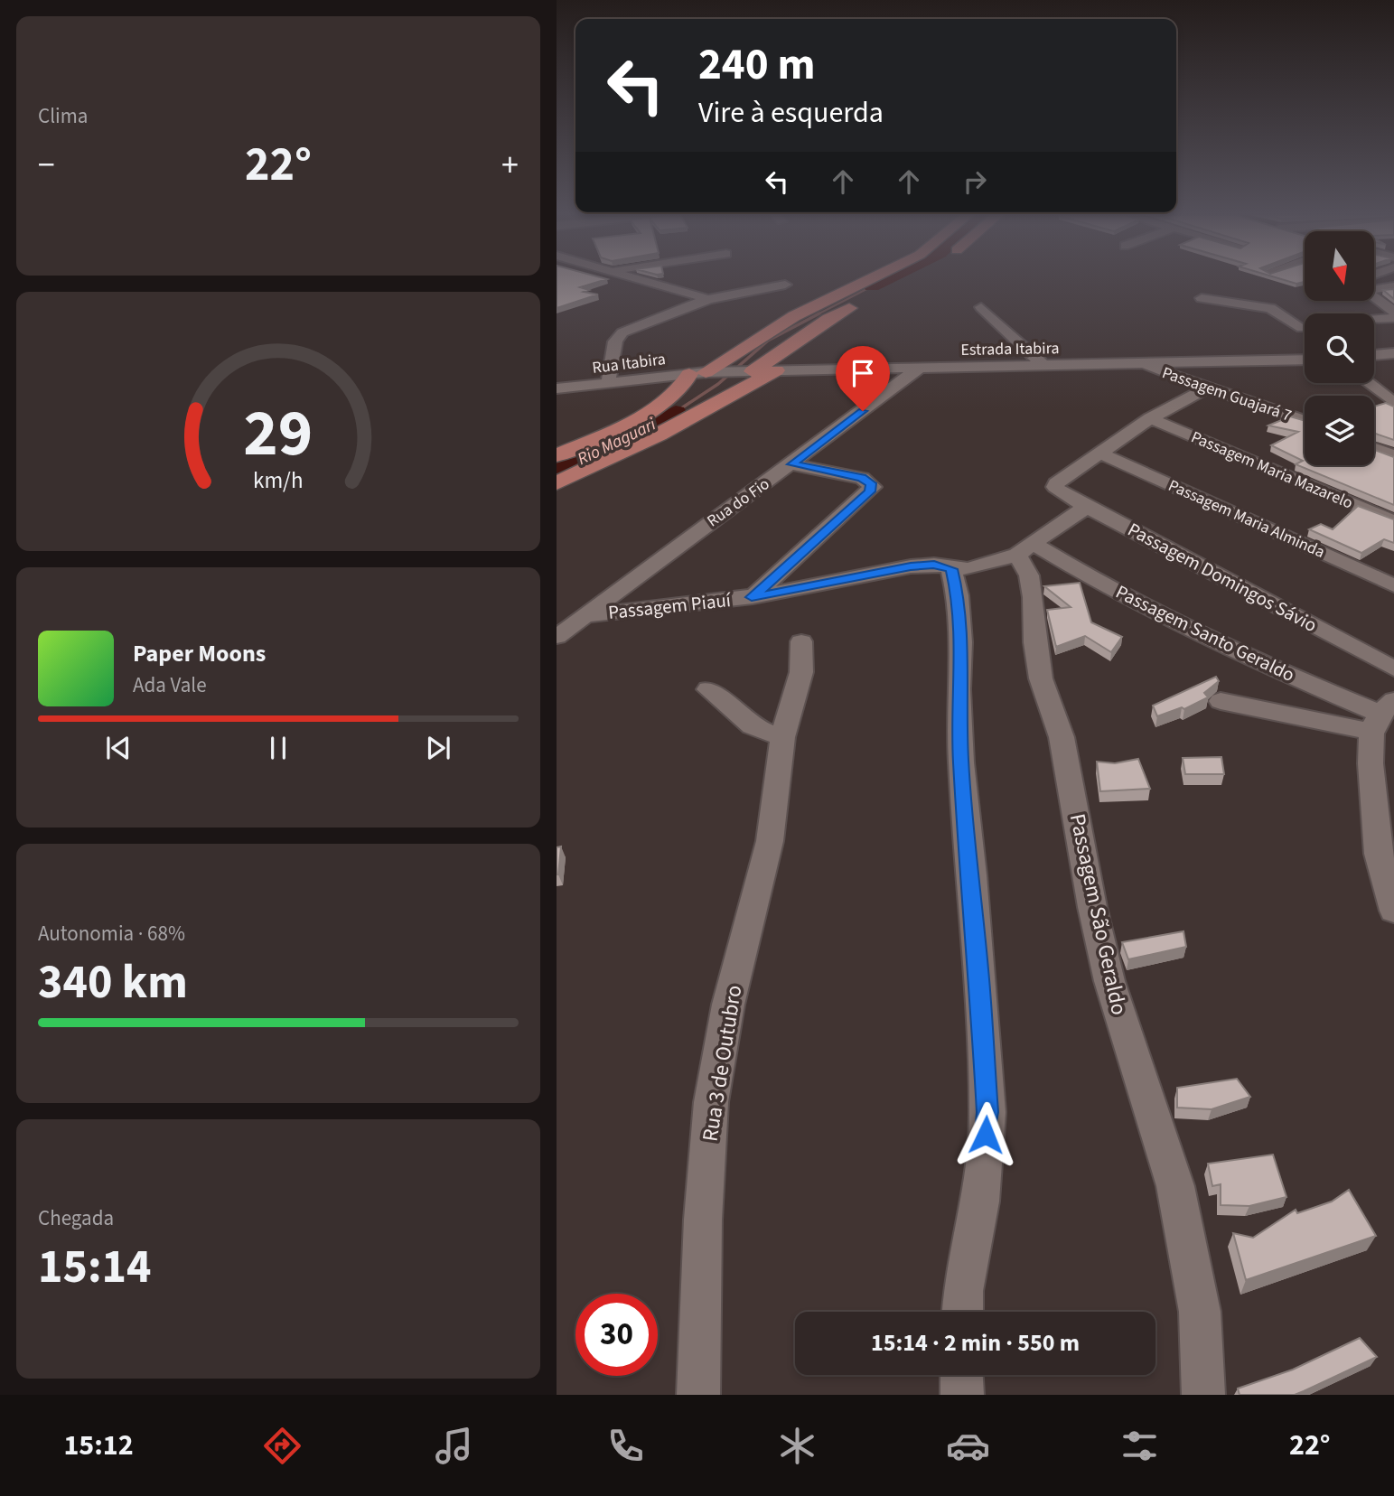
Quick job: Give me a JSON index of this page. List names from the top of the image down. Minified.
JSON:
{"streets":{"street":["Estrada Itabira","Rua Itabira","Passagem Guajará 7","Passagem Maria Mazarelo","Rua do Fio","Passagem Maria Alminda","Passagem Domingos Sávio","Passagem Piauí","Passagem Santo Geraldo","Passagem São Geraldo","Rua 3 de Outubro"]},"crossings":[["Estrada Itabira","Rua Itabira"],["Estrada Itabira","Passagem Guajará 7"],["Estrada Itabira","Rua do Fio"],["Rua do Fio","Passagem Piauí"],["Passagem Maria Alminda","Passagem Domingos Sávio"],["Passagem Piauí","Passagem Santo Geraldo"],["Passagem Piauí","Passagem São Geraldo"],["Passagem Santo Geraldo","Passagem São Geraldo"]],"water":["Rio Maguari"],"north":"bottom","page":{"tile":["Clima",["Autonomia · 68%","340 km"],["Chegada","15:14"]],"turn":["240 m","Vire à esquerda"],"heat":["−","22°","+"],"song":["Paper Moons","Ada Vale"],"limit":"30","trip":"15:14 · 2 min · 550 m","tabs":["15:12","22°"],"gauge":["29","km/h"]}}
